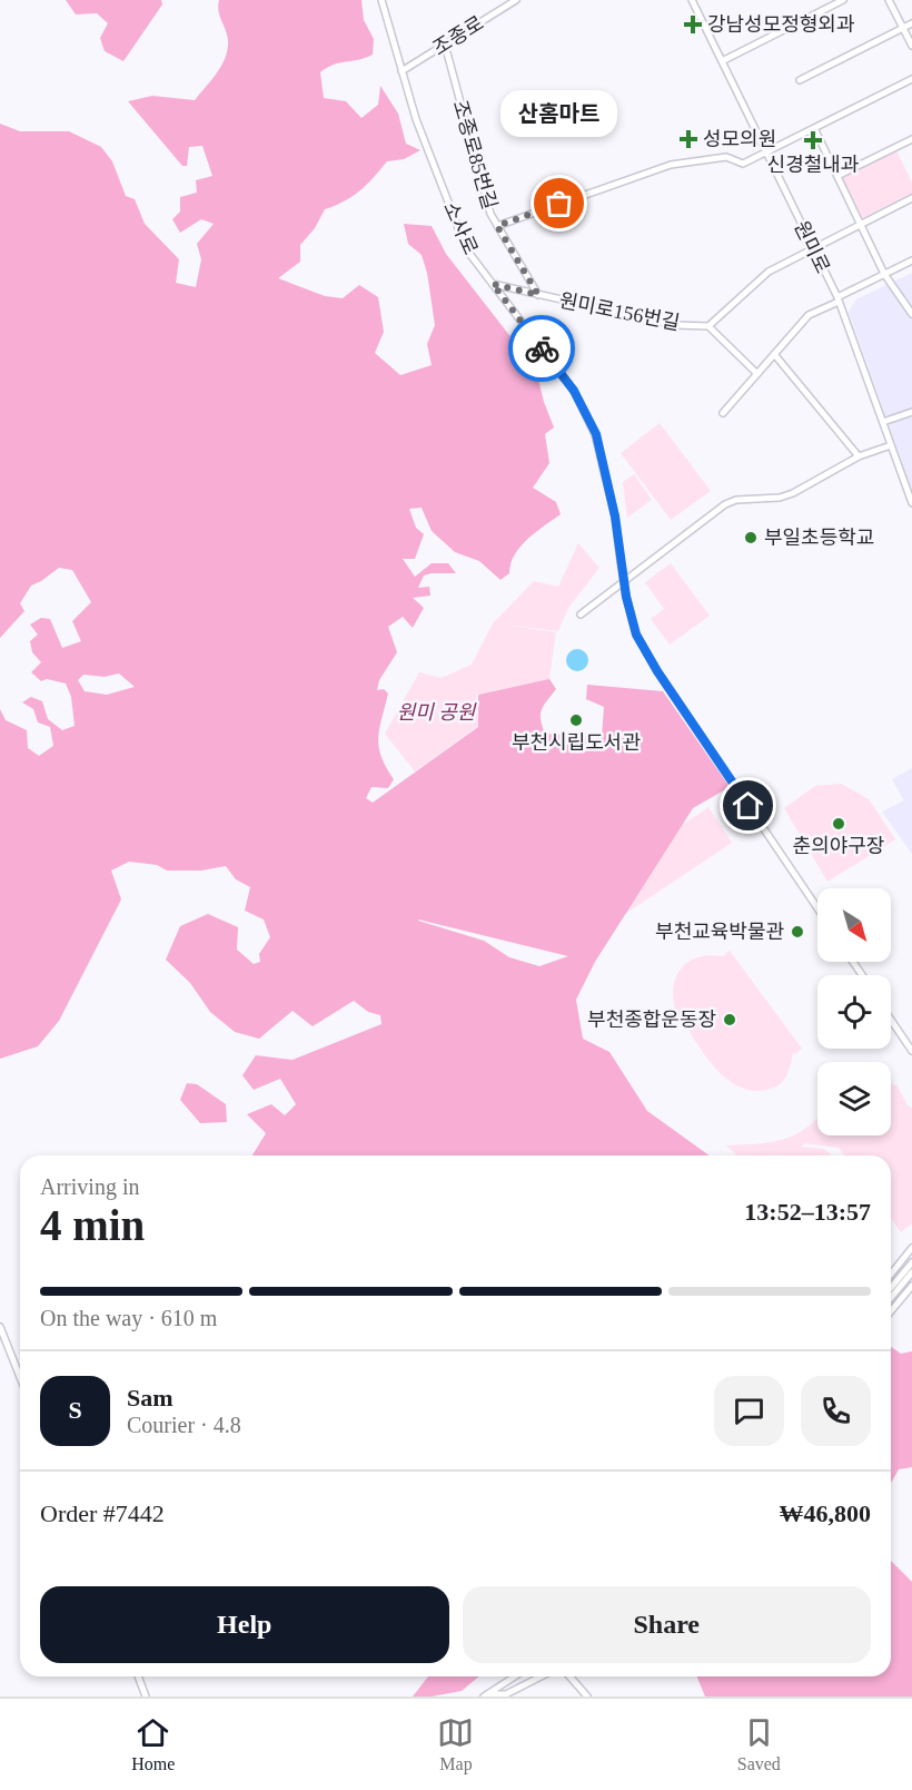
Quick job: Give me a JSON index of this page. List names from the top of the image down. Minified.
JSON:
{"streets":{"street":["조종로","조종로85번길","소사로","원미로","원미로156번길"]},"crossings":[["조종로","조종로85번길"],["조종로","소사로"],["조종로85번길","원미로156번길"],["소사로","원미로156번길"],["원미로","원미로156번길"]],"parks":["원미 공원"],"places":{"health":["강남성모정형외과","성모의원","신경철내과"],"other":["산홈마트","부일초등학교","부천시립도서관","춘의야구장","부천교육박물관","부천종합운동장"]},"north":"bottom right","page":{"bubble":"산홈마트","heading":["4 min","Arriving in","13:52–13:57"],"panel":["Sam","Courier · 4.8","Order #7442","₩46,800"],"bar":"On the way · 610 m","round":"S","buttons":["Help","Share"],"tabs":["Home","Map","Saved"]}}
